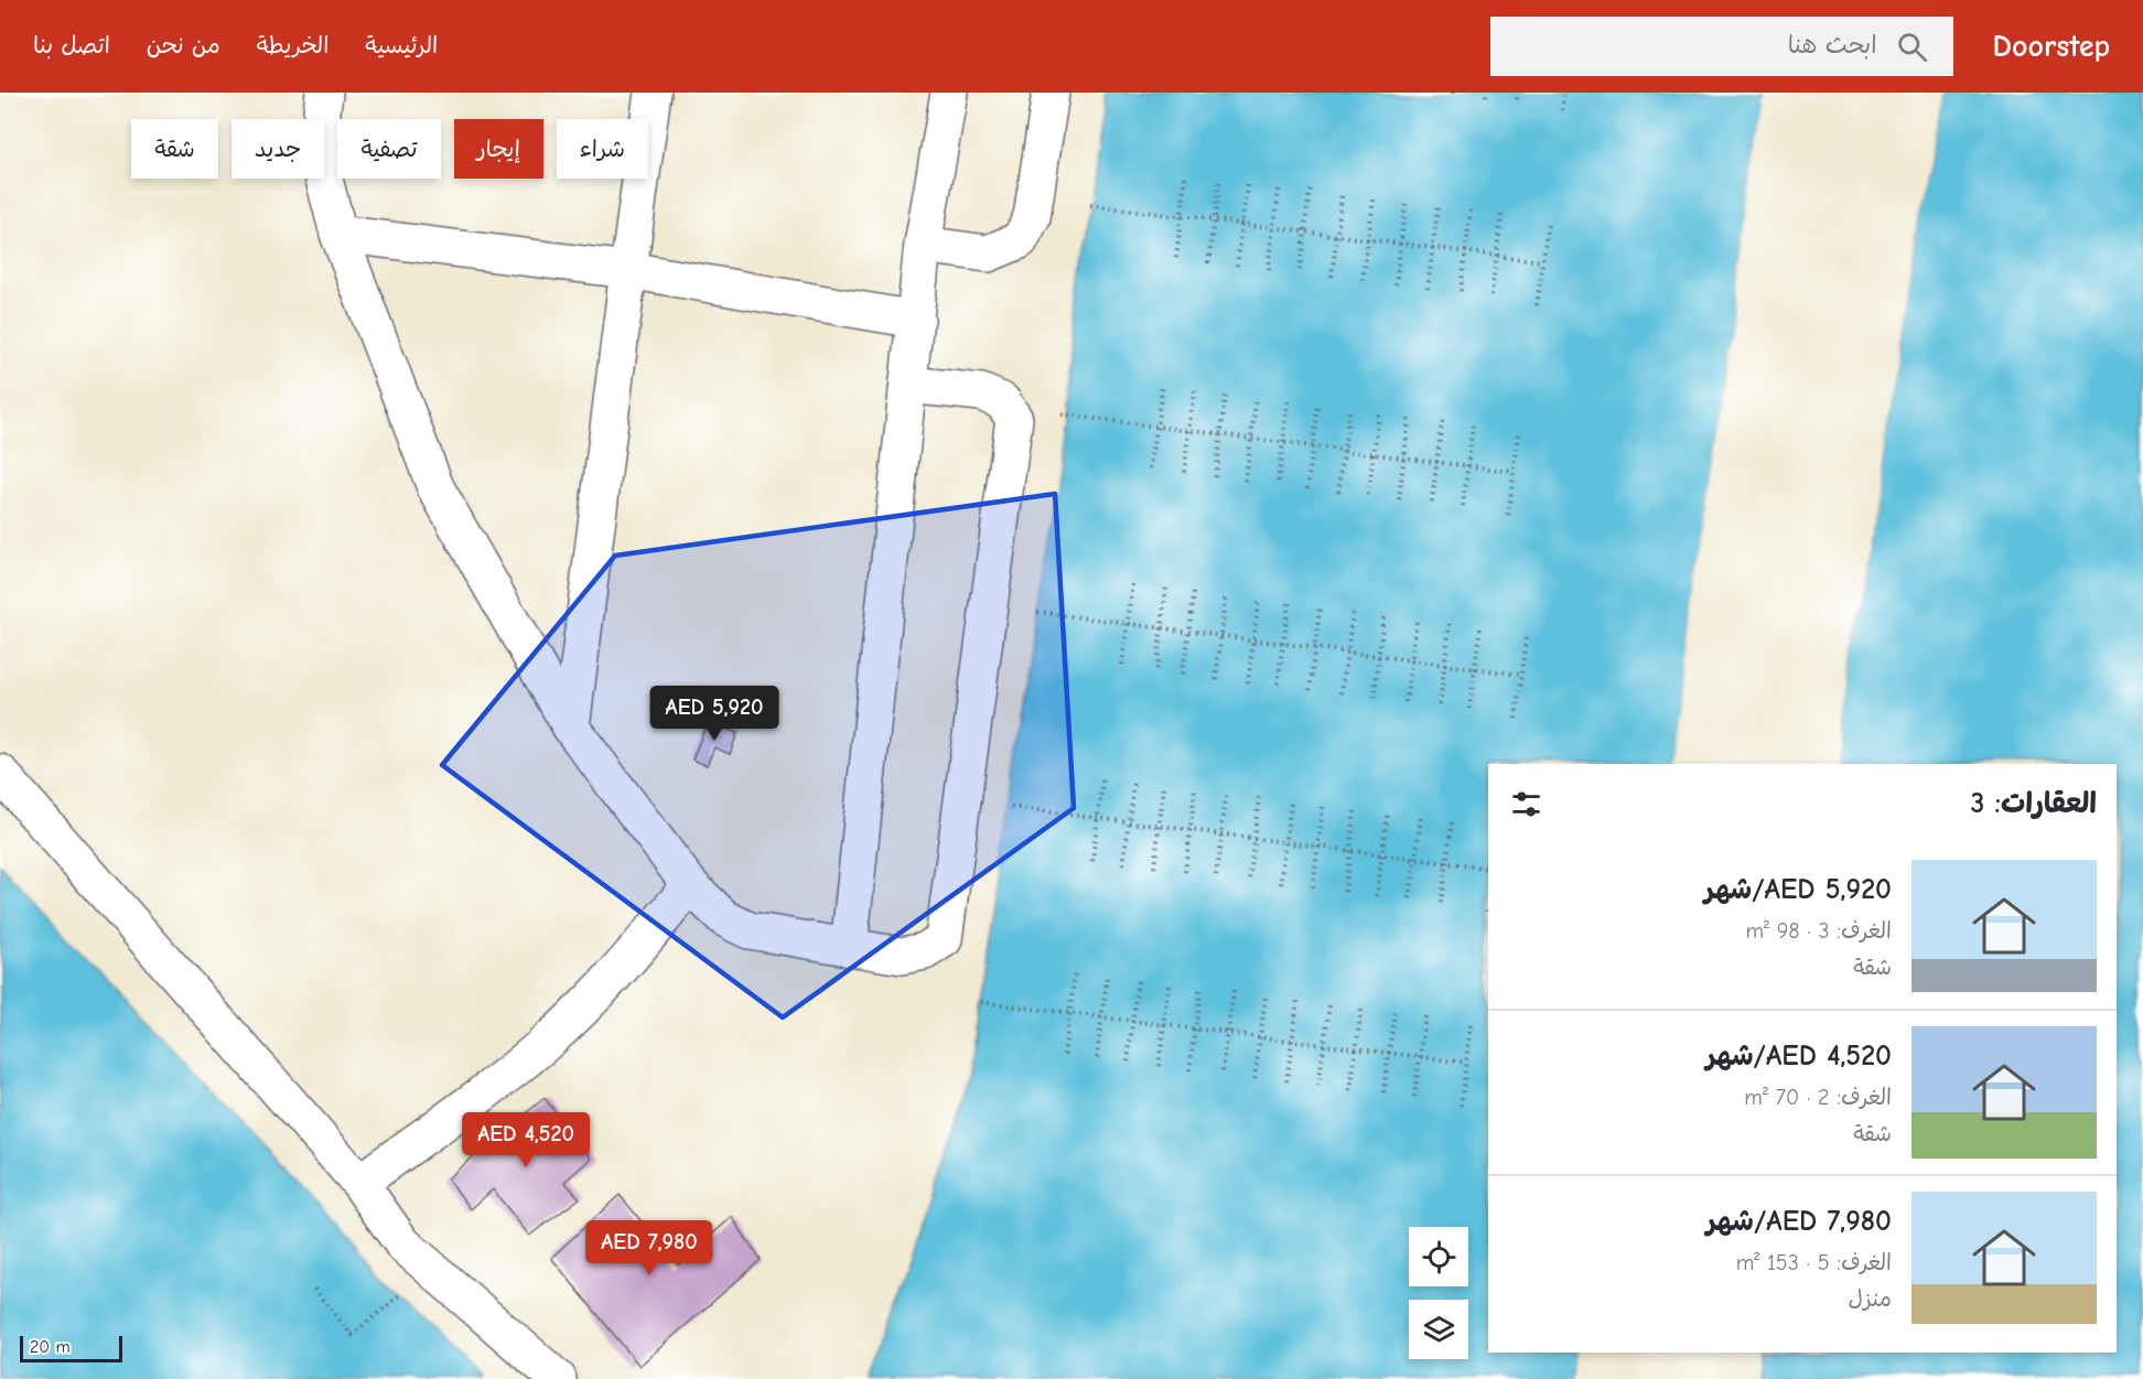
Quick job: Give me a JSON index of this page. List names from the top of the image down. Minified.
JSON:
{"scale_bar":"20 m","page":{"header":"Doorstep","search":"ابحث هنا","nav":["الرئيسية","الخريطة","من نحن","اتصل بنا"],"chip":["شراء","إيجار","تصفية","جديد","شقة"],"price":["AED 5,920","AED 4,520","AED 7,980"],"heading":"العقارات: 3","list":[{"name":"AED 5,920/شهر","note":"الغرف: 3 · 98 m² · شقة"},{"name":"AED 4,520/شهر","note":"الغرف: 2 · 70 m² · شقة"},{"name":"AED 7,980/شهر","note":"الغرف: 5 · 153 m² · منزل"}],"scale":"20 m"}}
